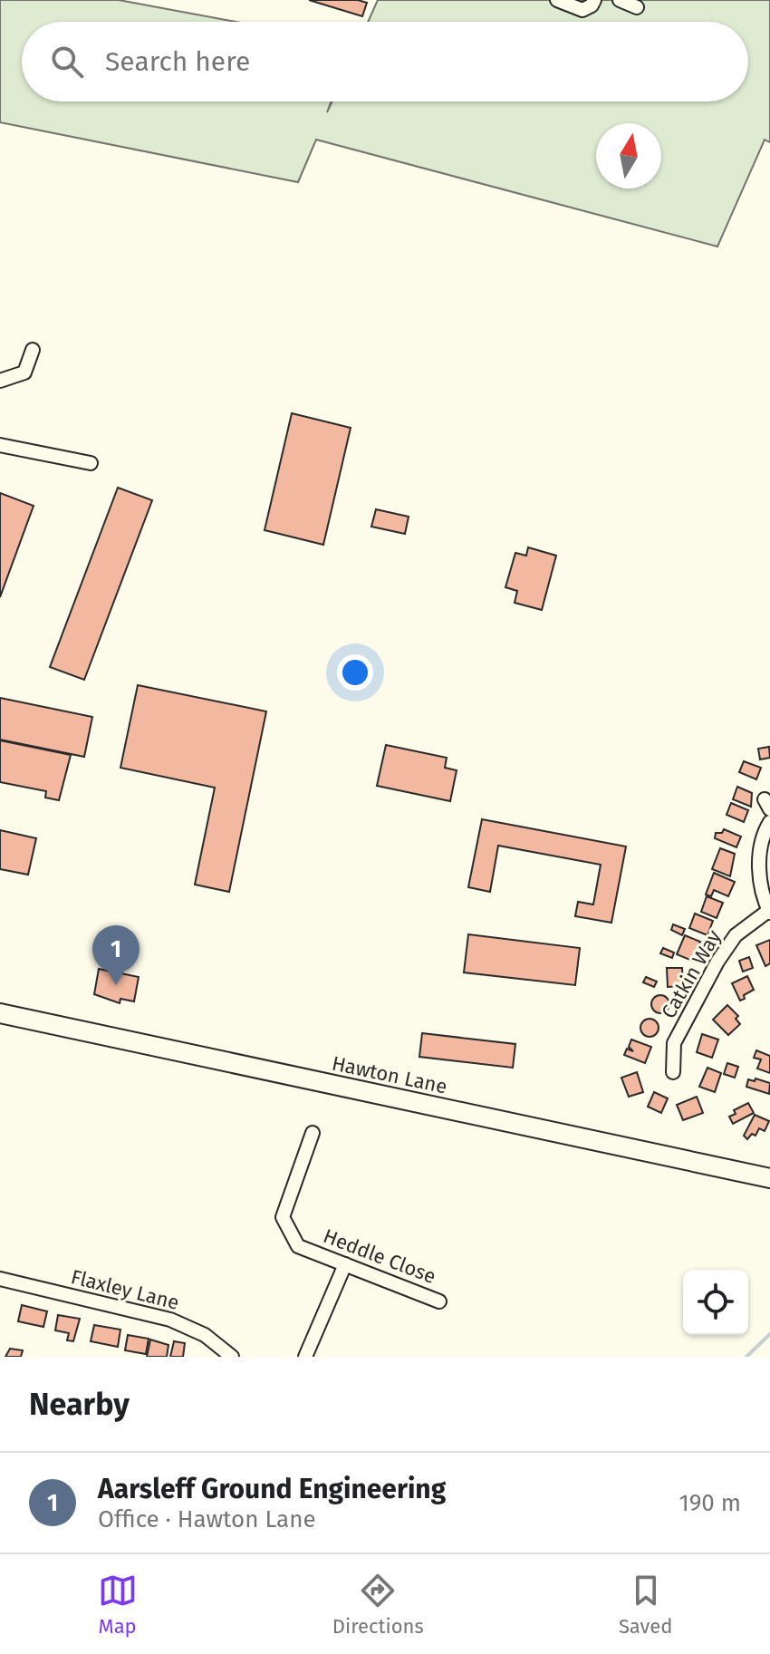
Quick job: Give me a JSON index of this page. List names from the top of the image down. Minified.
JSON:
{"streets":{"street":["Catkin Way","Hawton Lane","Heddle Close","Flaxley Lane"]},"north":"top","page":{"search":"Search here","pins":"1","heading":"Nearby","list":[{"mark":"1","name":"Aarsleff Ground Engineering","note":"Office · Hawton Lane","value":"190 m"}],"nav":["Map","Directions","Saved"]}}
